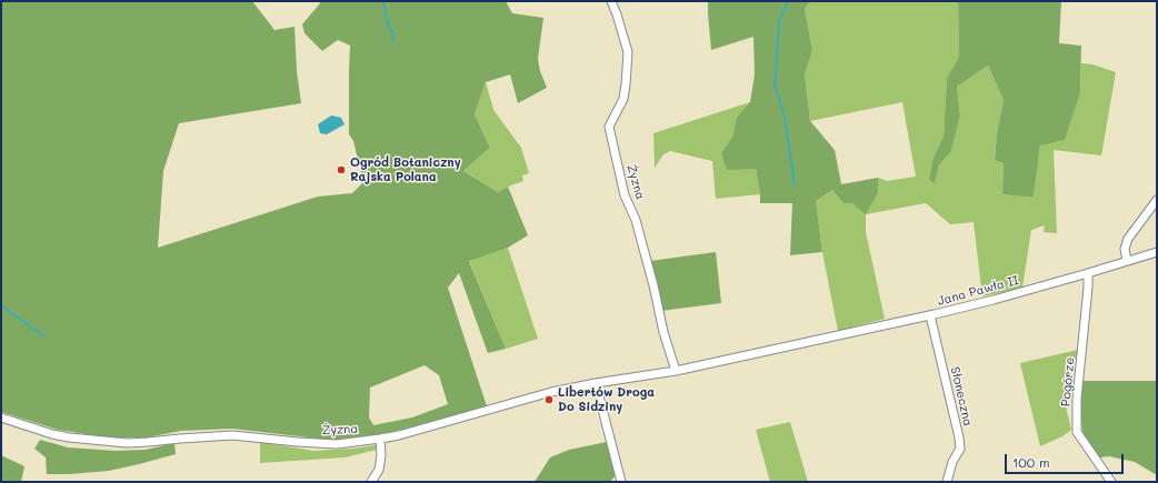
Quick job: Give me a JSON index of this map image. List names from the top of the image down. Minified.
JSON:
{"streets":{"street":["Żyzna","Jana Pawła II","Pogórze","Słoneczna"]},"crossings":[["Żyzna","Jana Pawła II"],["Jana Pawła II","Pogórze"],["Jana Pawła II","Słoneczna"]],"places":["Ogród Botaniczny Rajska Polana","Libertów Droga Do Sidziny"],"scale_bar":"100 m"}
